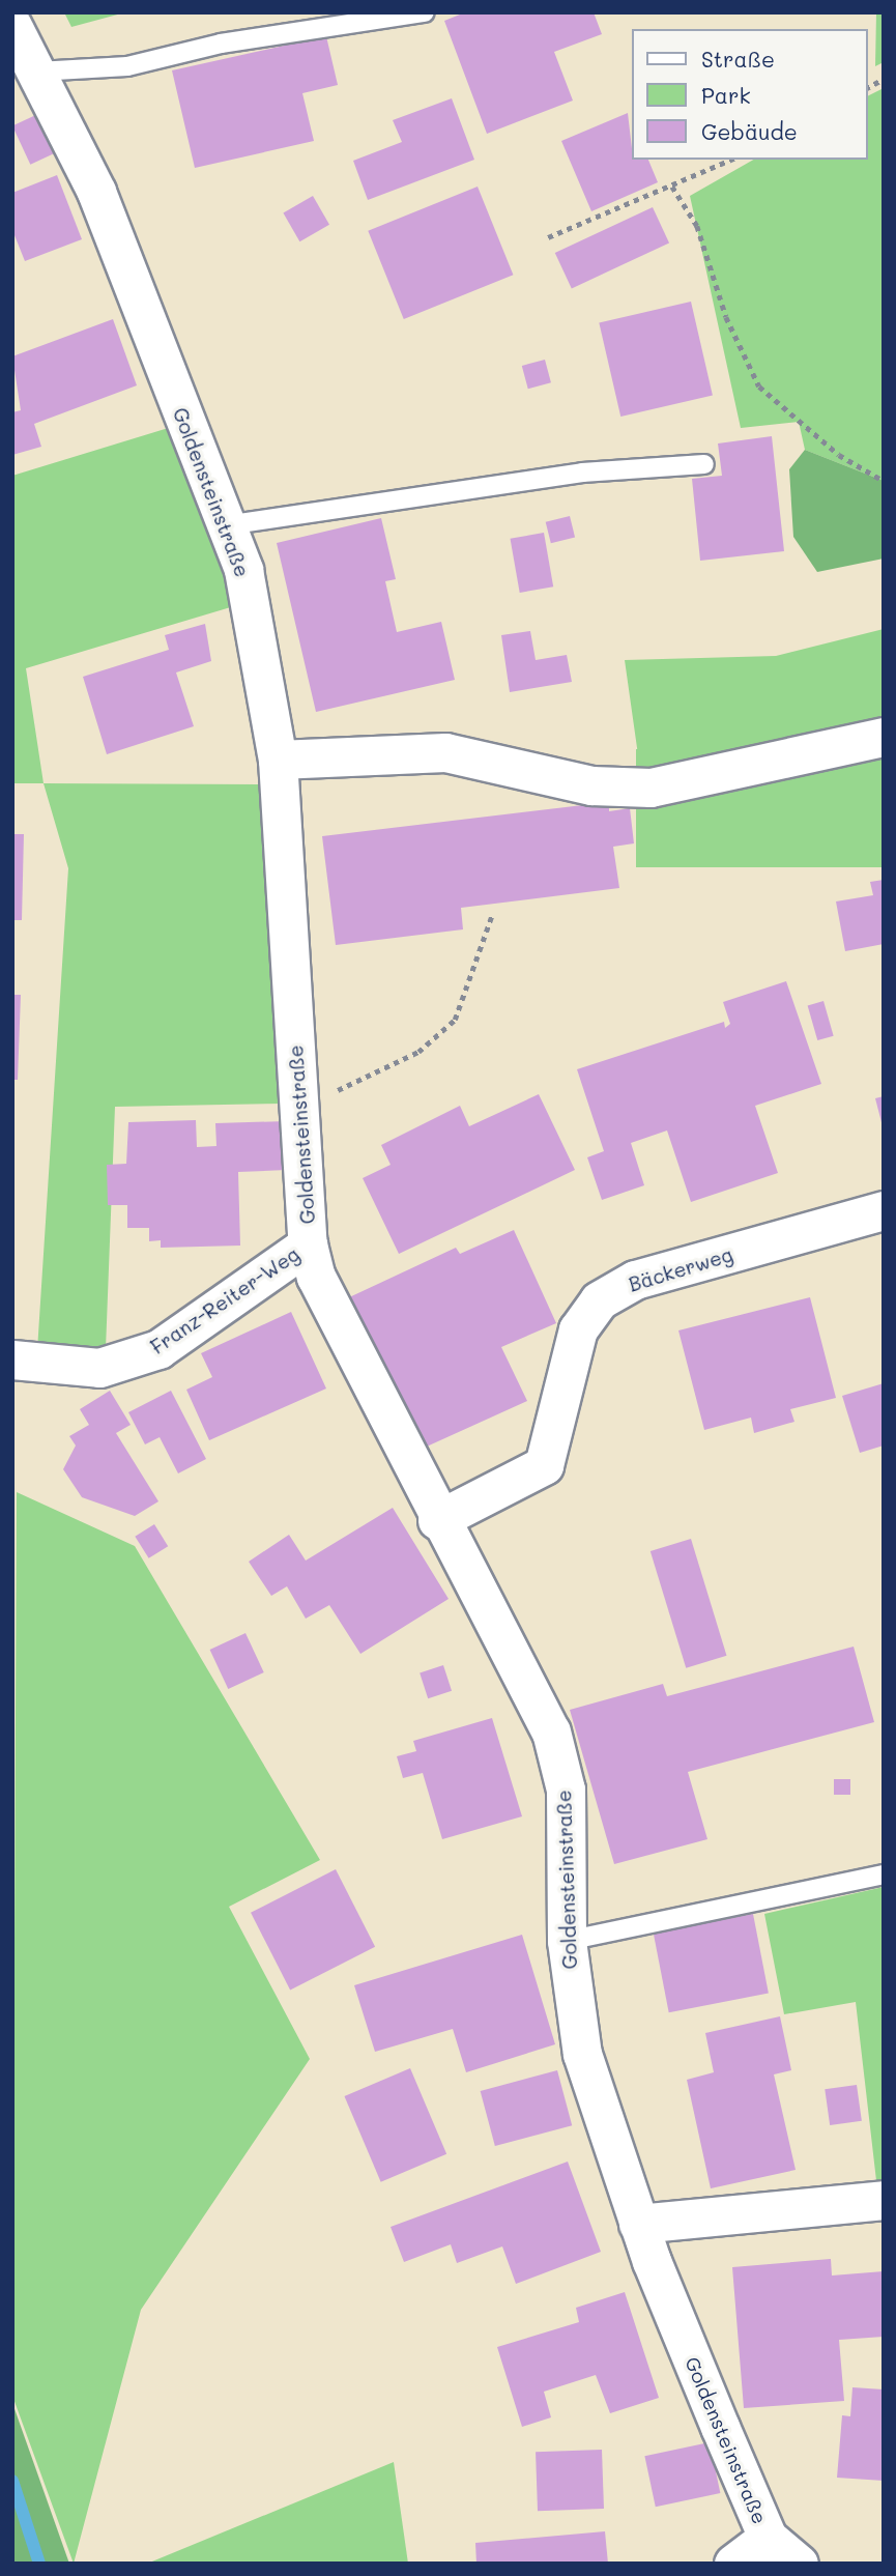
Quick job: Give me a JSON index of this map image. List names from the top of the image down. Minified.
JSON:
{"streets":{"street":["Goldensteinstraße","Bäckerweg","Franz-Reiter-Weg"]},"crossings":[["Goldensteinstraße","Bäckerweg"],["Goldensteinstraße","Franz-Reiter-Weg"]],"legend":["Straße","Park","Gebäude"]}
